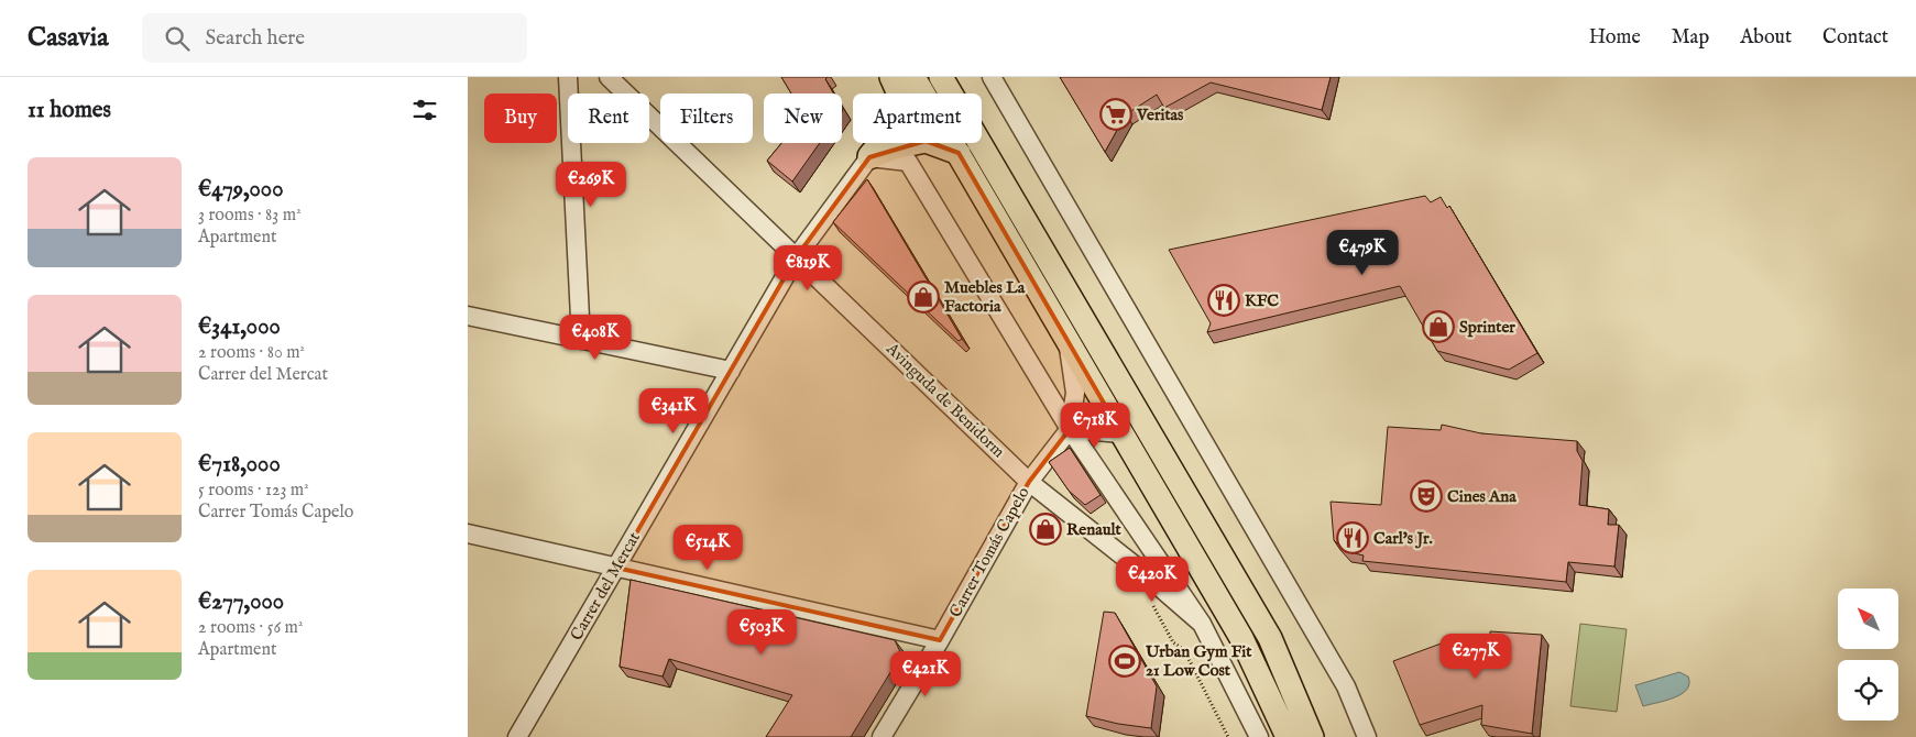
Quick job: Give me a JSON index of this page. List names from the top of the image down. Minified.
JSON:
{"streets":{"street":["Avinguda de Benidorm","Carrer Tomás Capelo","Carrer del Mercat"]},"crossings":[["Avinguda de Benidorm","Carrer Tomás Capelo"],["Avinguda de Benidorm","Carrer del Mercat"]],"places":{"supermarket":["Veritas"],"shop":["Muebles La Factoria","Sprinter","Renault"],"restaurant":["KFC","Carl's Jr."],"theatre":["Cines Ana"],"sports":["Urban Gym Fit 21 Low Cost"]},"north":"top left","page":{"header":"Casavia","search":"Search here","nav":["Home","Map","About","Contact"],"heading":"11 homes","chip":["Buy","Rent","Filters","New","Apartment"],"list":[{"name":"€479,000","note":"3 rooms · 83 m² · Apartment"},{"name":"€341,000","note":"2 rooms · 80 m² · Carrer del Mercat"},{"name":"€718,000","note":"5 rooms · 123 m² · Carrer Tomás Capelo"},{"name":"€277,000","note":"2 rooms · 56 m² · Apartment"}],"price":["€269K","€479K","€819K","€408K","€341K","€718K","€514K","€420K","€503K","€277K","€421K"]}}
